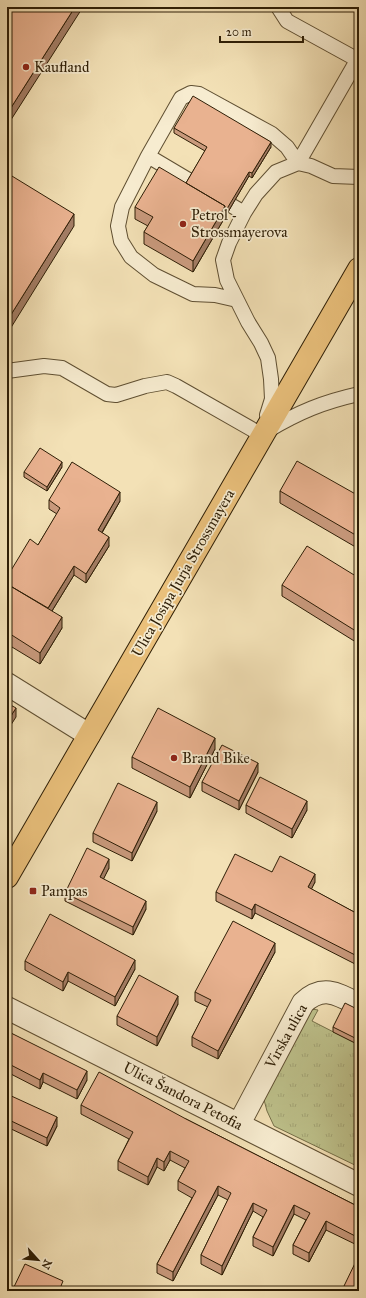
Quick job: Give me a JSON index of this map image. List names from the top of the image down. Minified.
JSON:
{"streets":{"main road":["Ulica Josipa Jurja Strossmayera"],"street":["Virska ulica","Ulica Šandora Petofia"]},"crossings":[["Virska ulica","Ulica Šandora Petofia"]],"places":{"other":["Kaufland","Petrol - Strossmayerova","Brand Bike"],"transit":["Pampas"]},"scale_bar":"20 m","north":"bottom right"}
